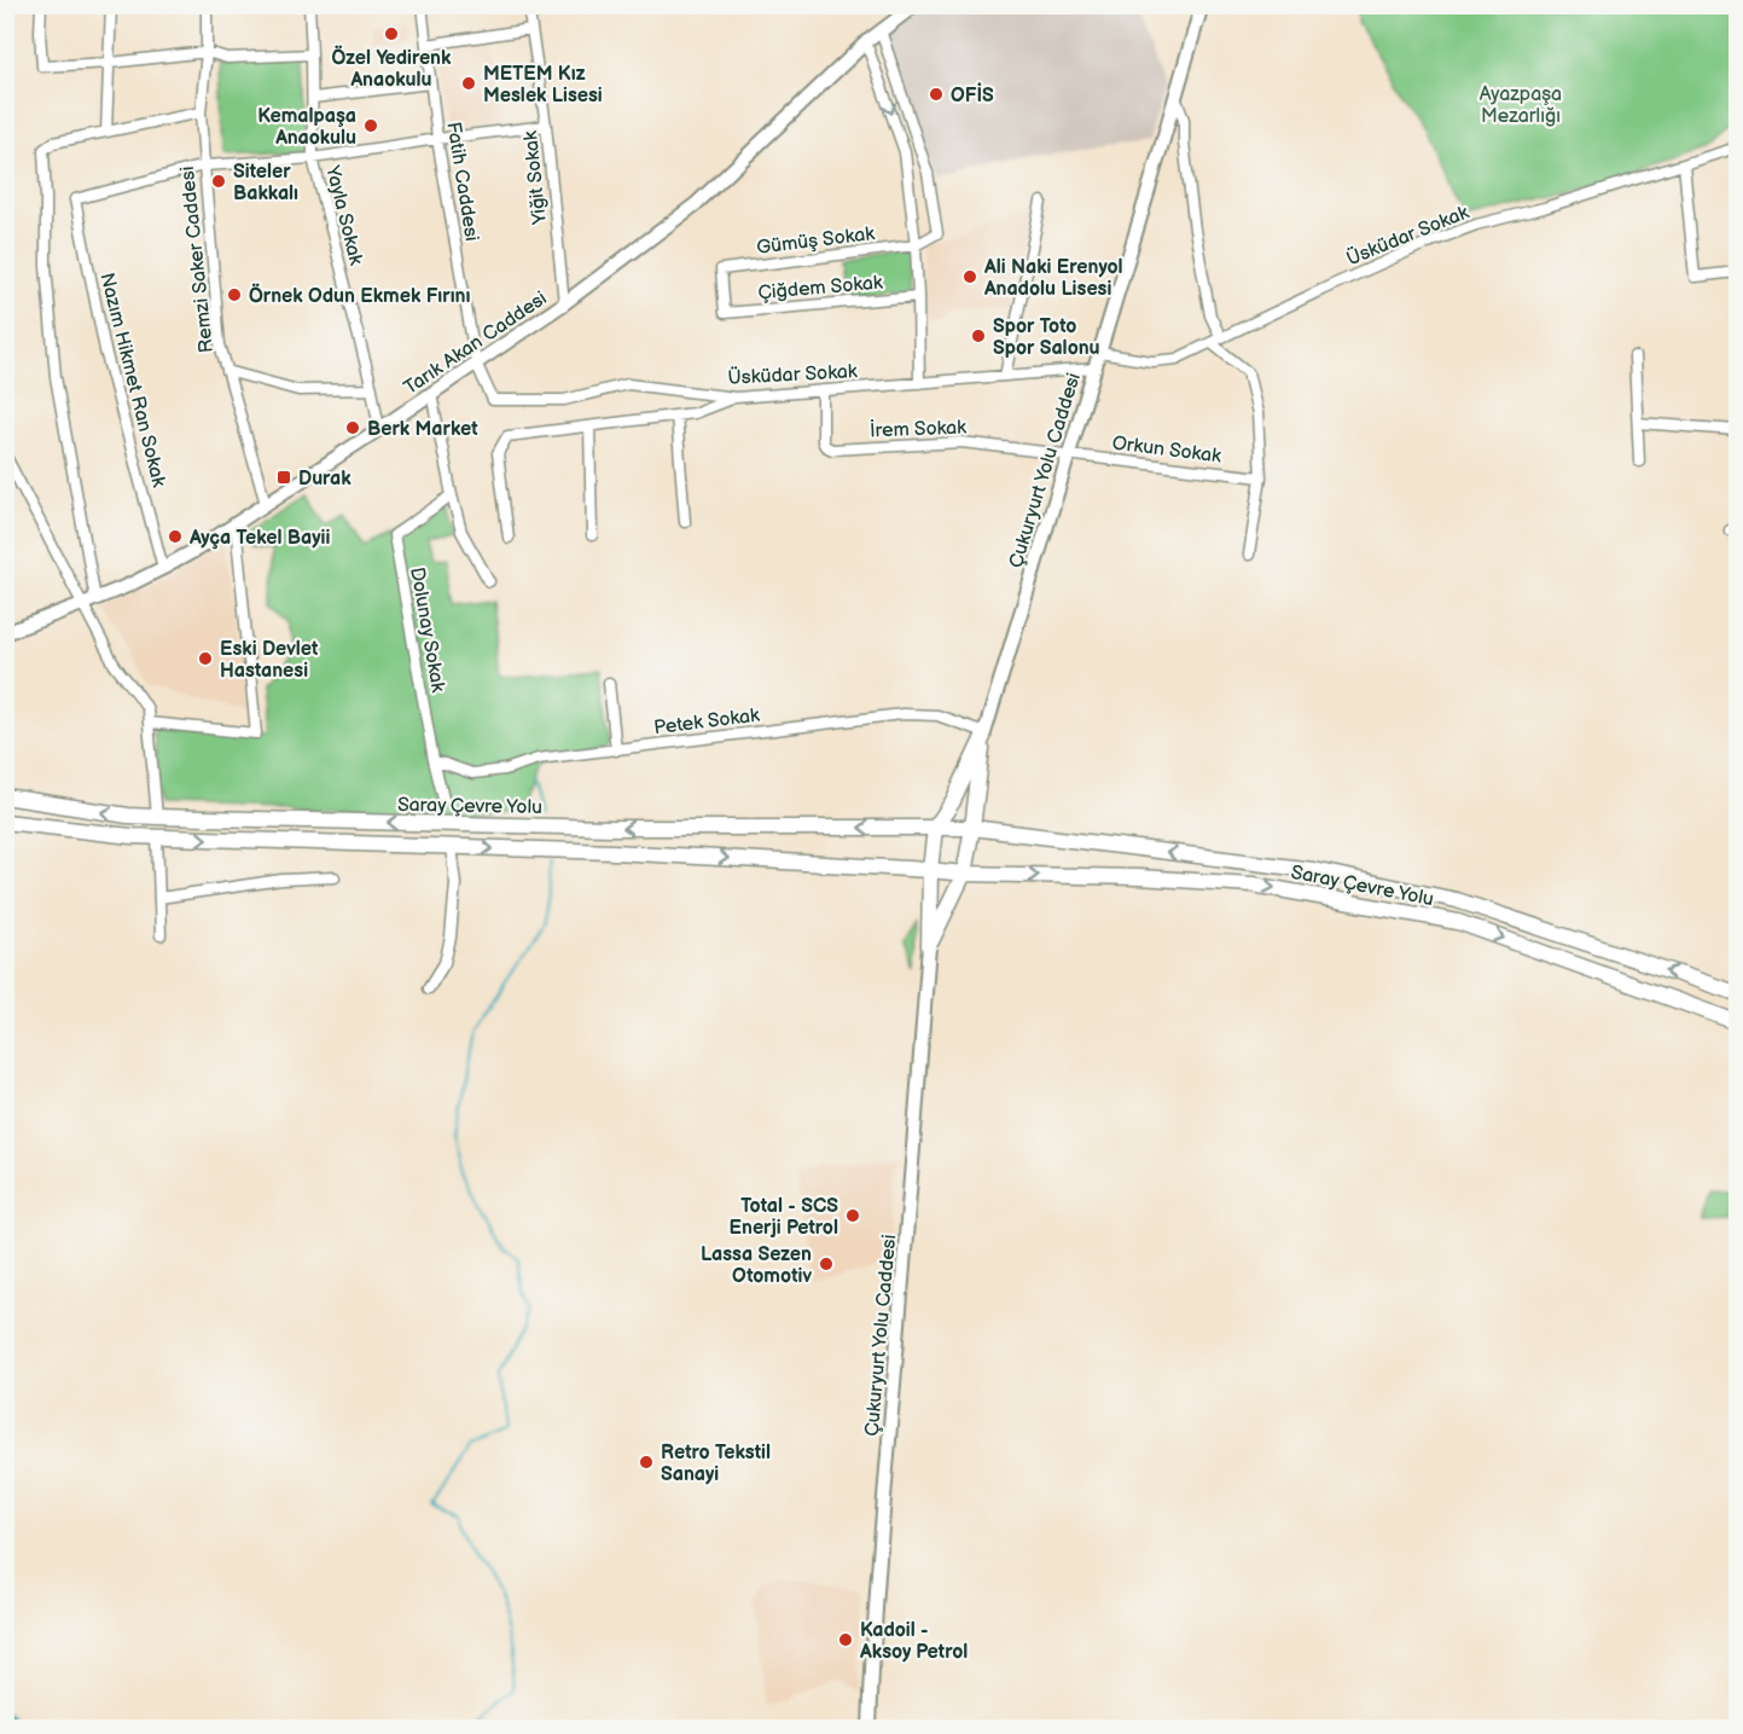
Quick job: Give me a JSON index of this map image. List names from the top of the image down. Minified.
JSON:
{"streets":{"highway":["Saray Çevre Yolu"],"main road":["Tarık Akan Caddesi","Çukuryurt Yolu Caddesi"],"street":["Yiğit Sokak","Fatih Caddesi","Yayla Sokak","Üsküdar Sokak","Gümüş Sokak","Remzi Saker Caddesi","Çiğdem Sokak","Nazım Hikmet Ran Sokak","İrem Sokak","Orkun Sokak","Dolunay Sokak","Petek Sokak"]},"crossings":[["Yiğit Sokak","Tarık Akan Caddesi"],["Fatih Caddesi","Üsküdar Sokak"],["Fatih Caddesi","Tarık Akan Caddesi"],["Yayla Sokak","Tarık Akan Caddesi"],["Üsküdar Sokak","Tarık Akan Caddesi"],["Üsküdar Sokak","İrem Sokak"],["Üsküdar Sokak","Çukuryurt Yolu Caddesi"],["Gümüş Sokak","Çiğdem Sokak"],["Remzi Saker Caddesi","Tarık Akan Caddesi"],["Remzi Saker Caddesi","Nazım Hikmet Ran Sokak"],["Tarık Akan Caddesi","Nazım Hikmet Ran Sokak"],["İrem Sokak","Orkun Sokak"],["İrem Sokak","Çukuryurt Yolu Caddesi"],["Orkun Sokak","Çukuryurt Yolu Caddesi"],["Çukuryurt Yolu Caddesi","Petek Sokak"],["Dolunay Sokak","Petek Sokak"]],"parks":["Ayazpaşa Mezarlığı"],"places":{"other":["Özel Yedirenk Anaokulu","METEM Kız Meslek Lisesi","OFİS","Kemalpaşa Anaokulu","Siteler Bakkalı","Ali Naki Erenyol Anadolu Lisesi","Örnek Odun Ekmek Fırını","Spor Toto Spor Salonu","Berk Market","Ayça Tekel Bayii","Eski Devlet Hastanesi","Total - SCS Enerji Petrol","Lassa Sezen Otomotiv","Retro Tekstil Sanayi","Kadoil - Aksoy Petrol"],"transit":["Durak"]}}
